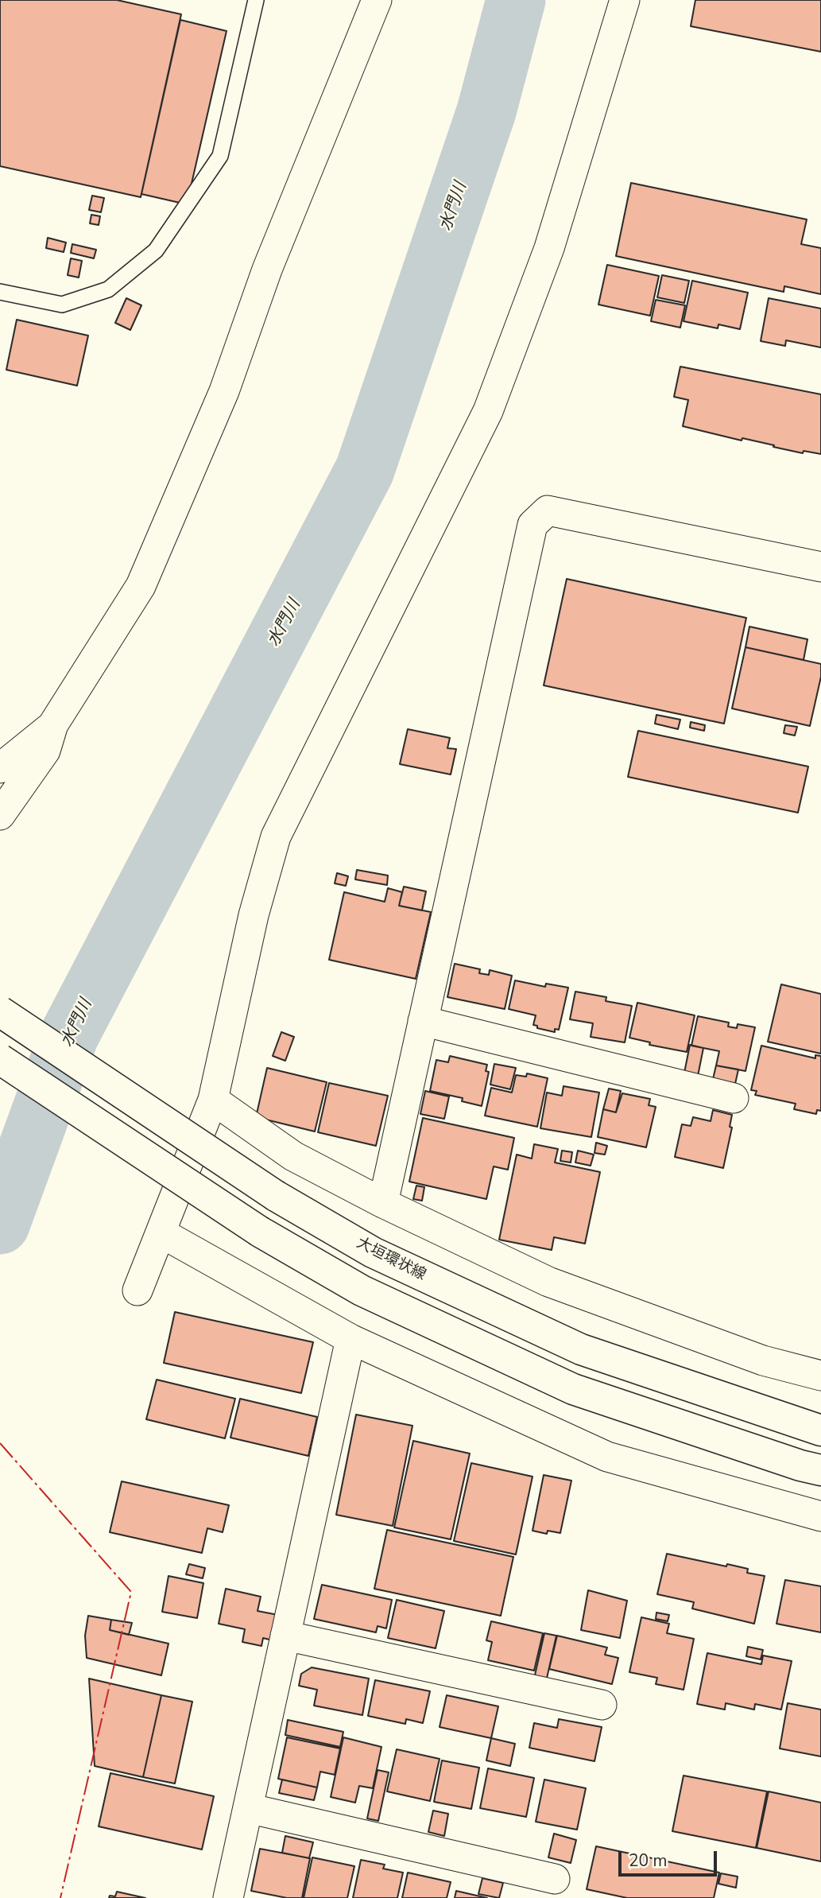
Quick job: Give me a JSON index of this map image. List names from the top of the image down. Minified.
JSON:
{"streets":{"main road":["大垣環状線"]},"water":["水門川"],"scale_bar":"20 m"}
